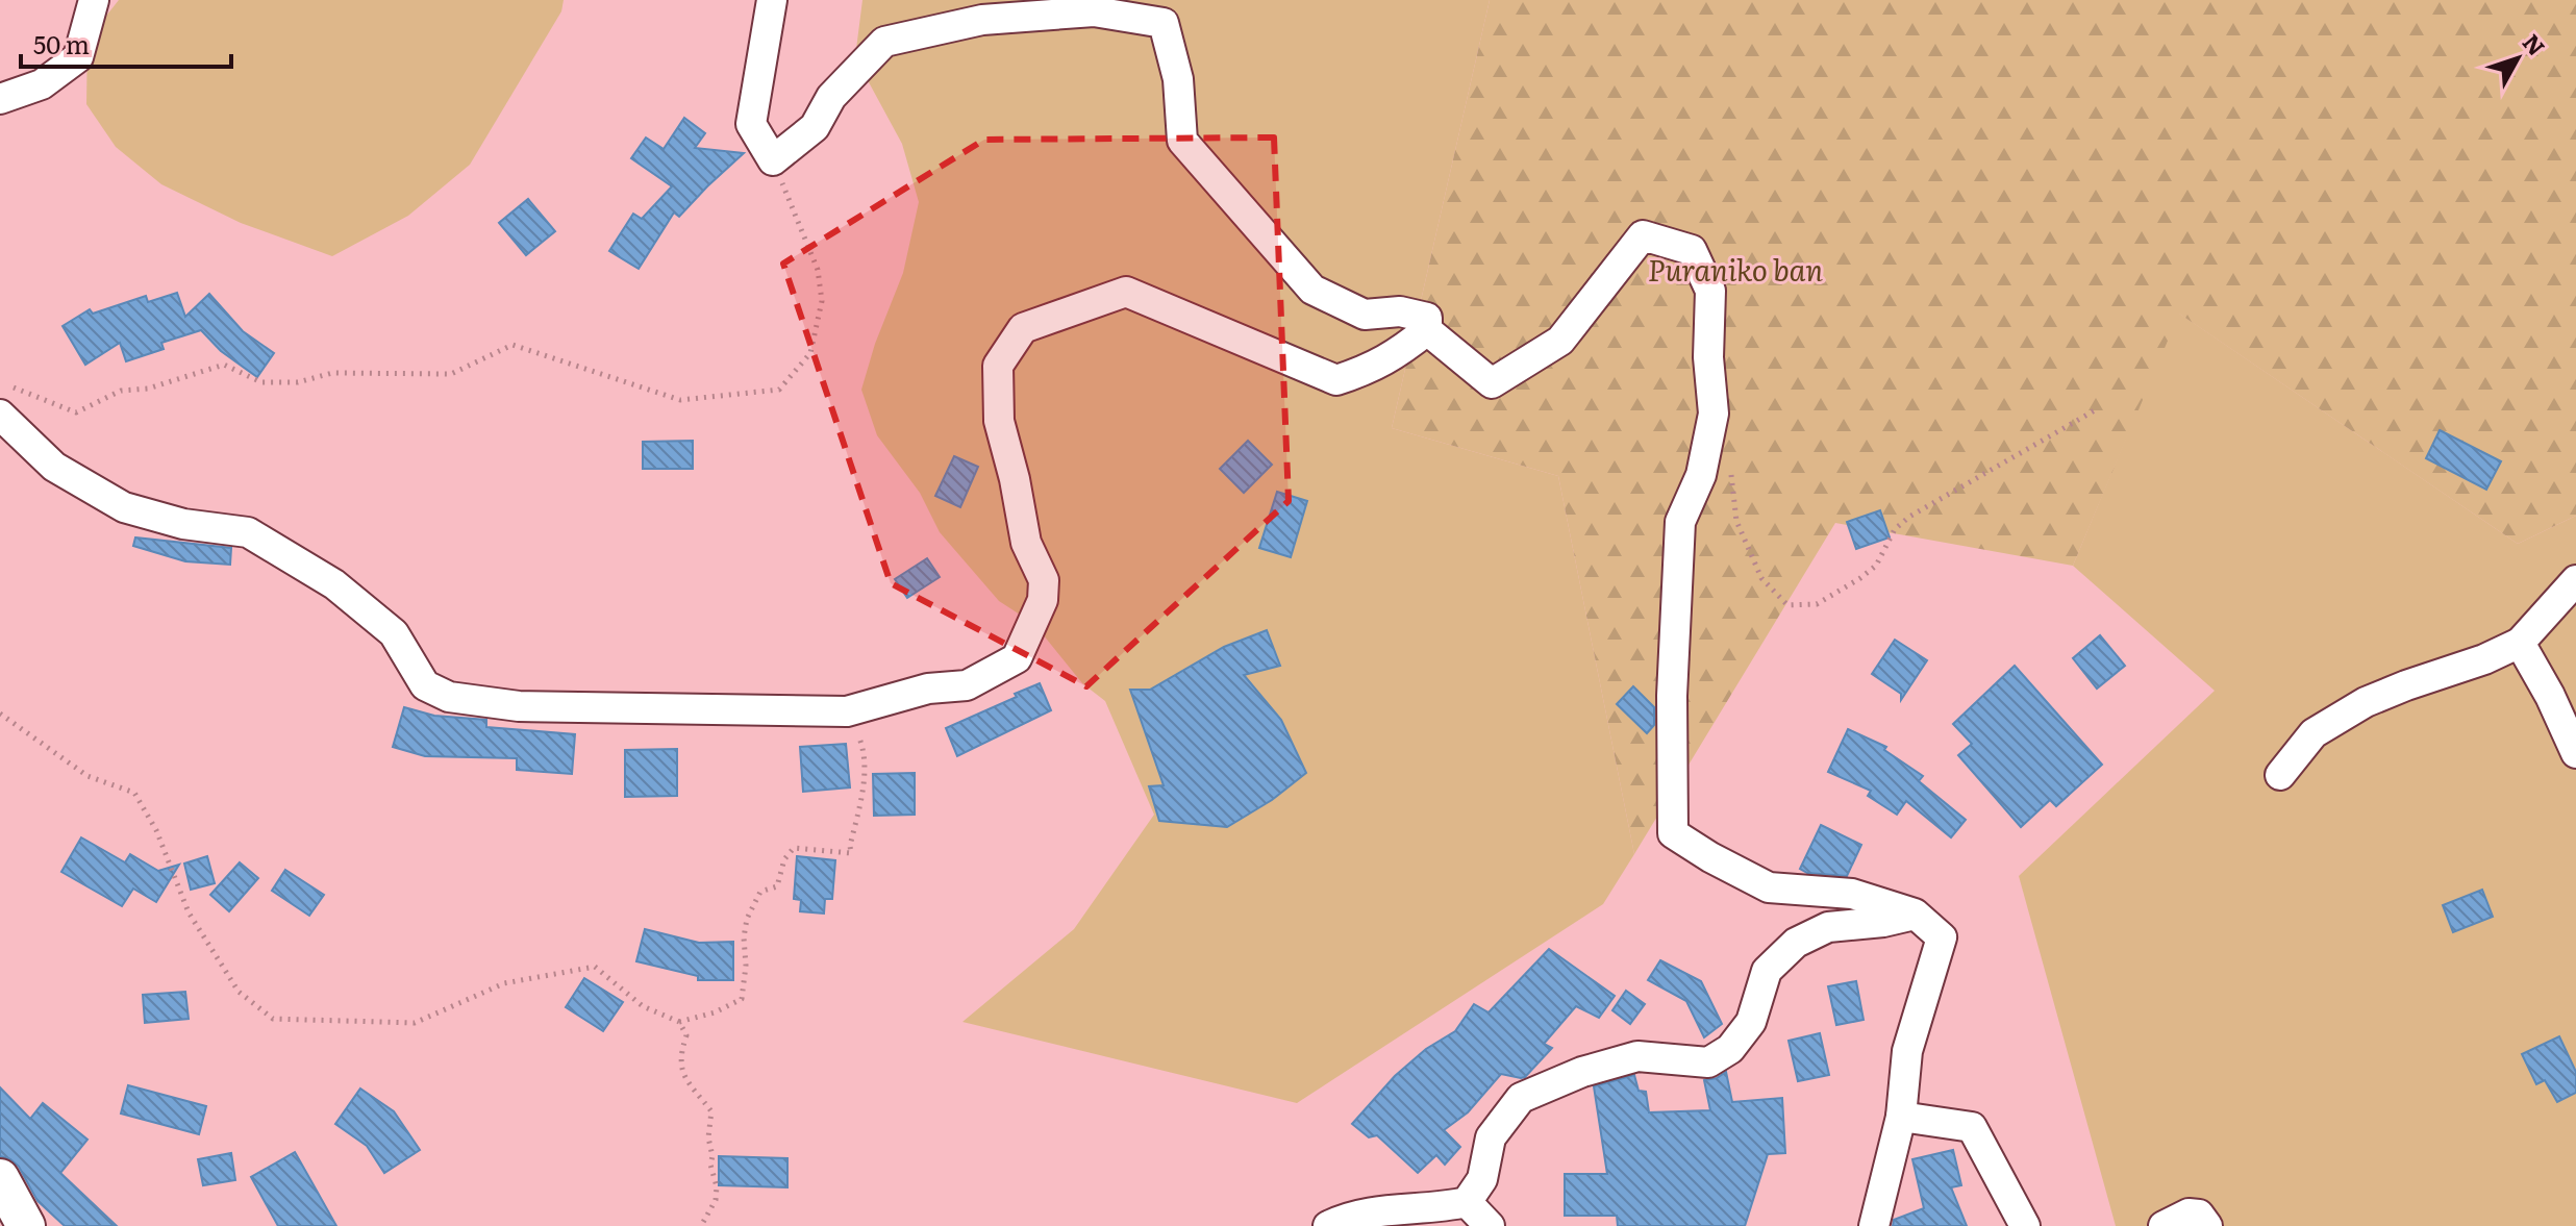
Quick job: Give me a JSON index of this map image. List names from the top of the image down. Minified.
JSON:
{"parks":["Puraniko ban"],"scale_bar":"50 m","north":"top right"}
